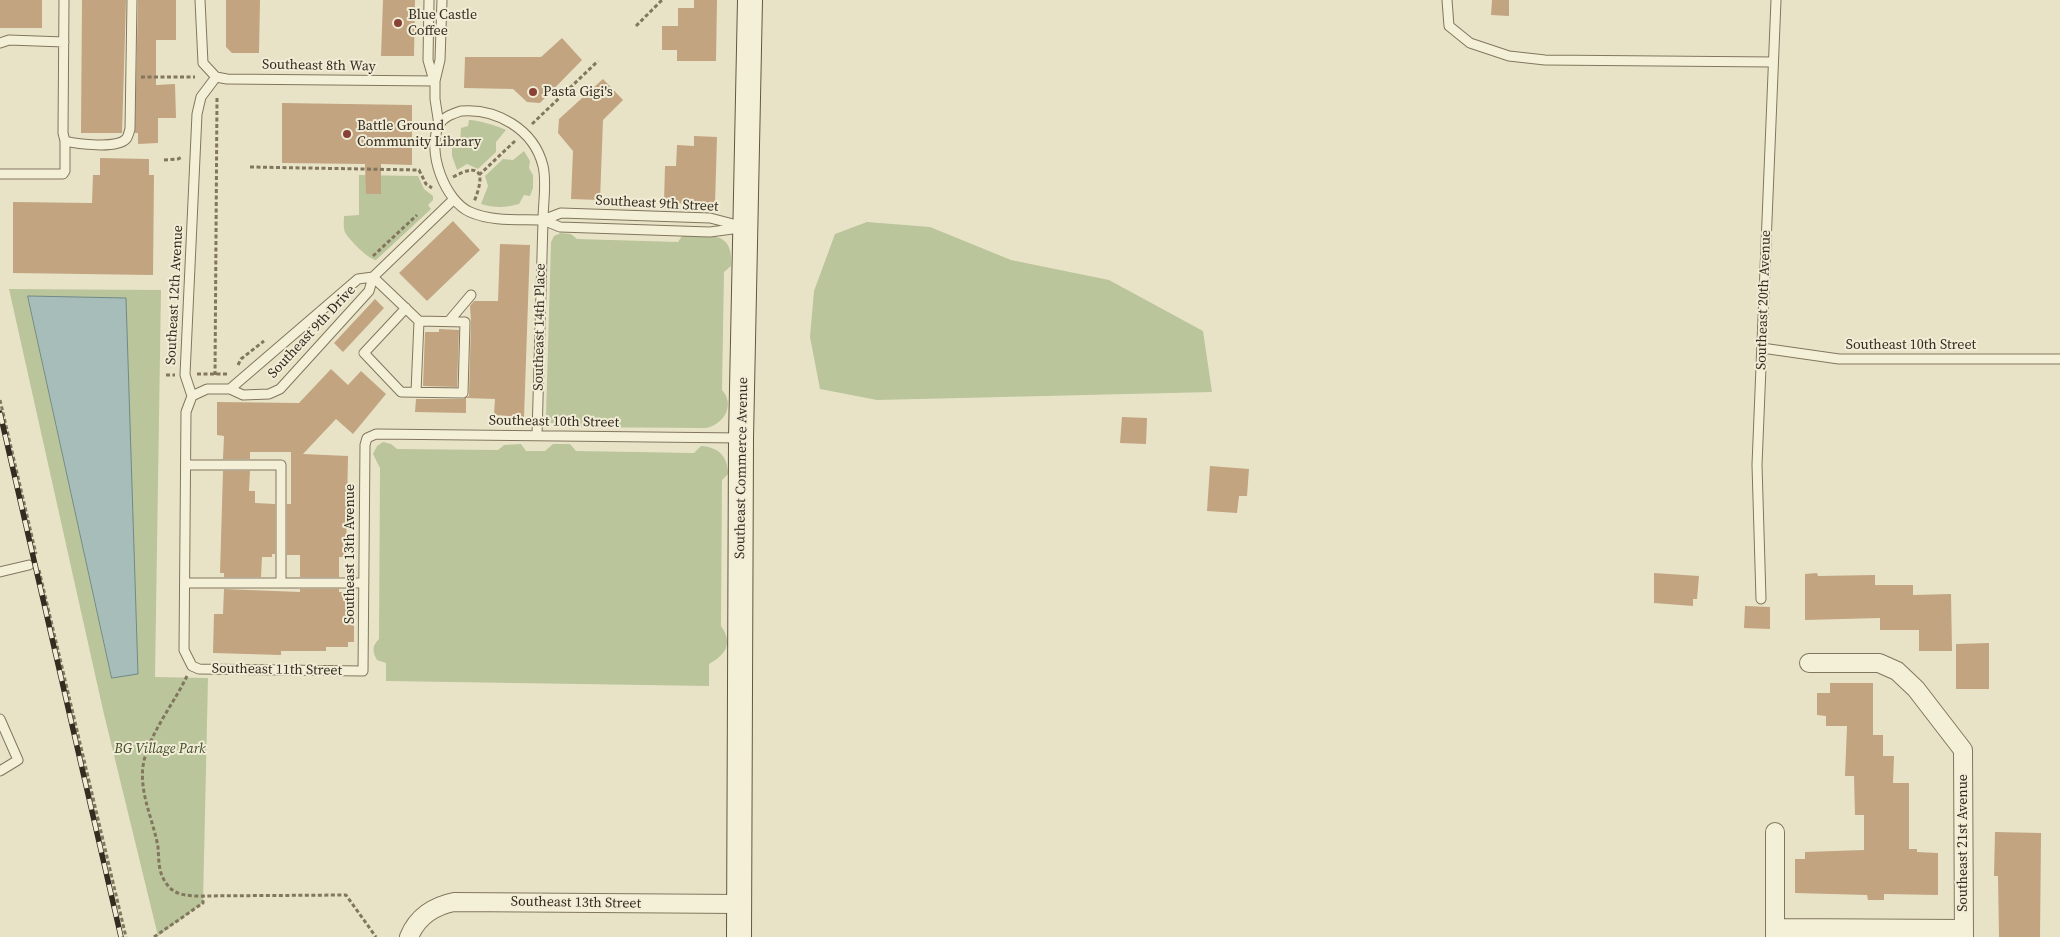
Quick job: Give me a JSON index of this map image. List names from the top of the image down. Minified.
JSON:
{"streets":{"street":["Southeast Commerce Avenue","Southeast 21st Avenue","Southeast 13th Street"],"lane":["Southeast 8th Way","Southeast 9th Street","Southeast 12th Avenue","Southeast 20th Avenue","Southeast 14th Place","Southeast 9th Drive","Southeast 10th Street","Southeast 13th Avenue","Southeast 11th Street"]},"crossings":[["Southeast 8th Way","Southeast 12th Avenue"],["Southeast 9th Street","Southeast 14th Place"],["Southeast 9th Street","Southeast 9th Drive"],["Southeast 9th Street","Southeast Commerce Avenue"],["Southeast 12th Avenue","Southeast 9th Drive"],["Southeast 20th Avenue","Southeast 10th Street"],["Southeast 14th Place","Southeast 9th Drive"],["Southeast 14th Place","Southeast 10th Street"],["Southeast 10th Street","Southeast Commerce Avenue"],["Southeast 10th Street","Southeast 13th Avenue"],["Southeast Commerce Avenue","Southeast 13th Street"],["Southeast 13th Avenue","Southeast 11th Street"]],"parks":["BG Village Park"],"places":["Blue Castle Coffee","Pasta Gigi's","Battle Ground Community Library"]}
